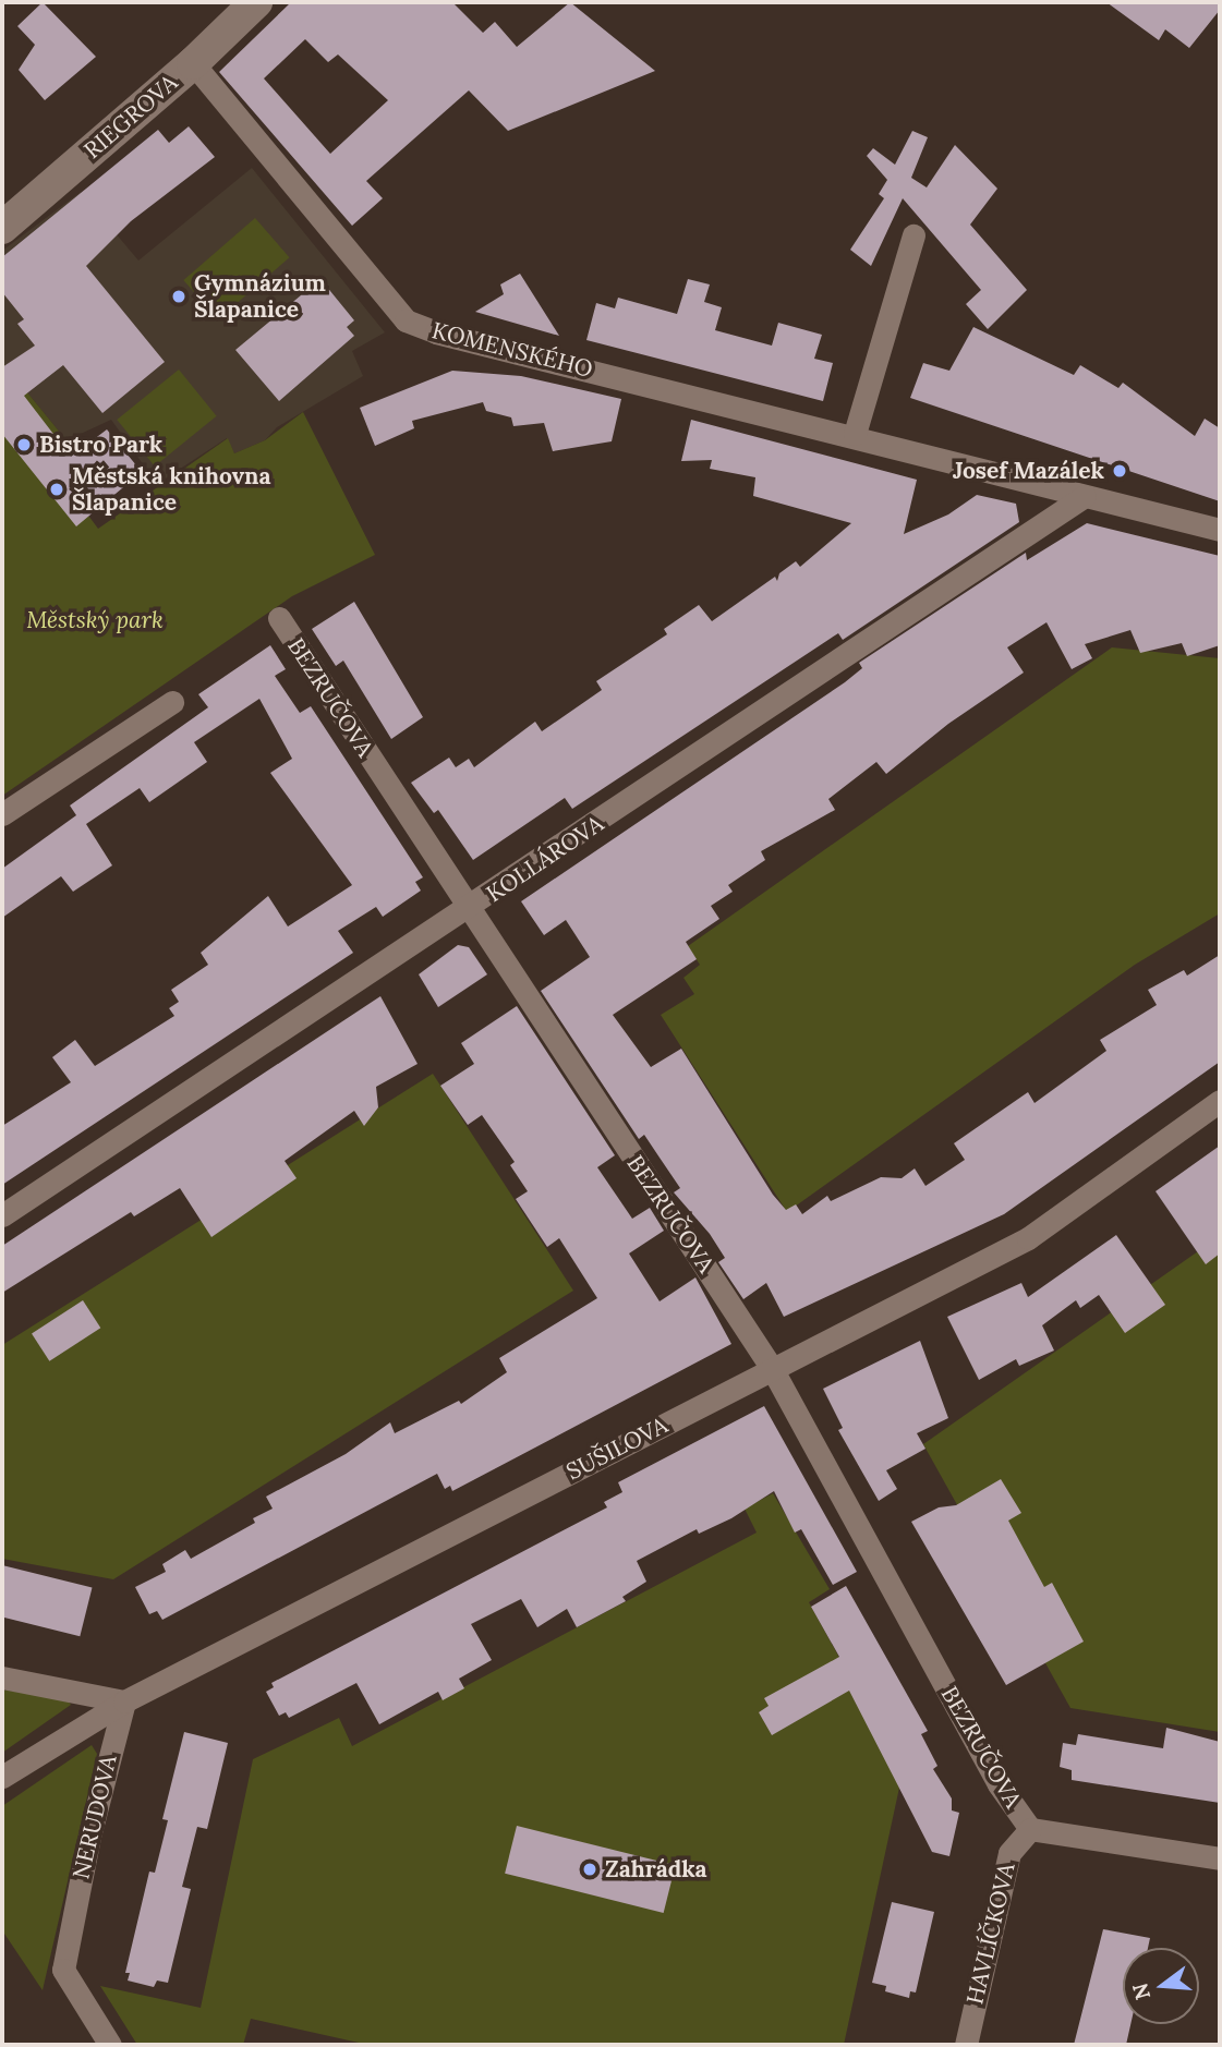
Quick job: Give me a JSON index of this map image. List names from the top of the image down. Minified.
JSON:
{"streets":{"street":["RIEGROVA","KOMENSKÉHO","BEZRUČOVA","KOLLÁROVA","SUŠILOVA","NERUDOVA","HAVLÍČKOVA"]},"crossings":[["RIEGROVA","KOMENSKÉHO"],["KOMENSKÉHO","KOLLÁROVA"],["BEZRUČOVA","KOLLÁROVA"],["BEZRUČOVA","SUŠILOVA"],["BEZRUČOVA","HAVLÍČKOVA"],["SUŠILOVA","NERUDOVA"]],"parks":["Městský park"],"places":["Gymnázium Šlapanice","Bistro Park","Josef Mazálek","Městská knihovna Šlapanice","Zahrádka"],"north":"left"}
